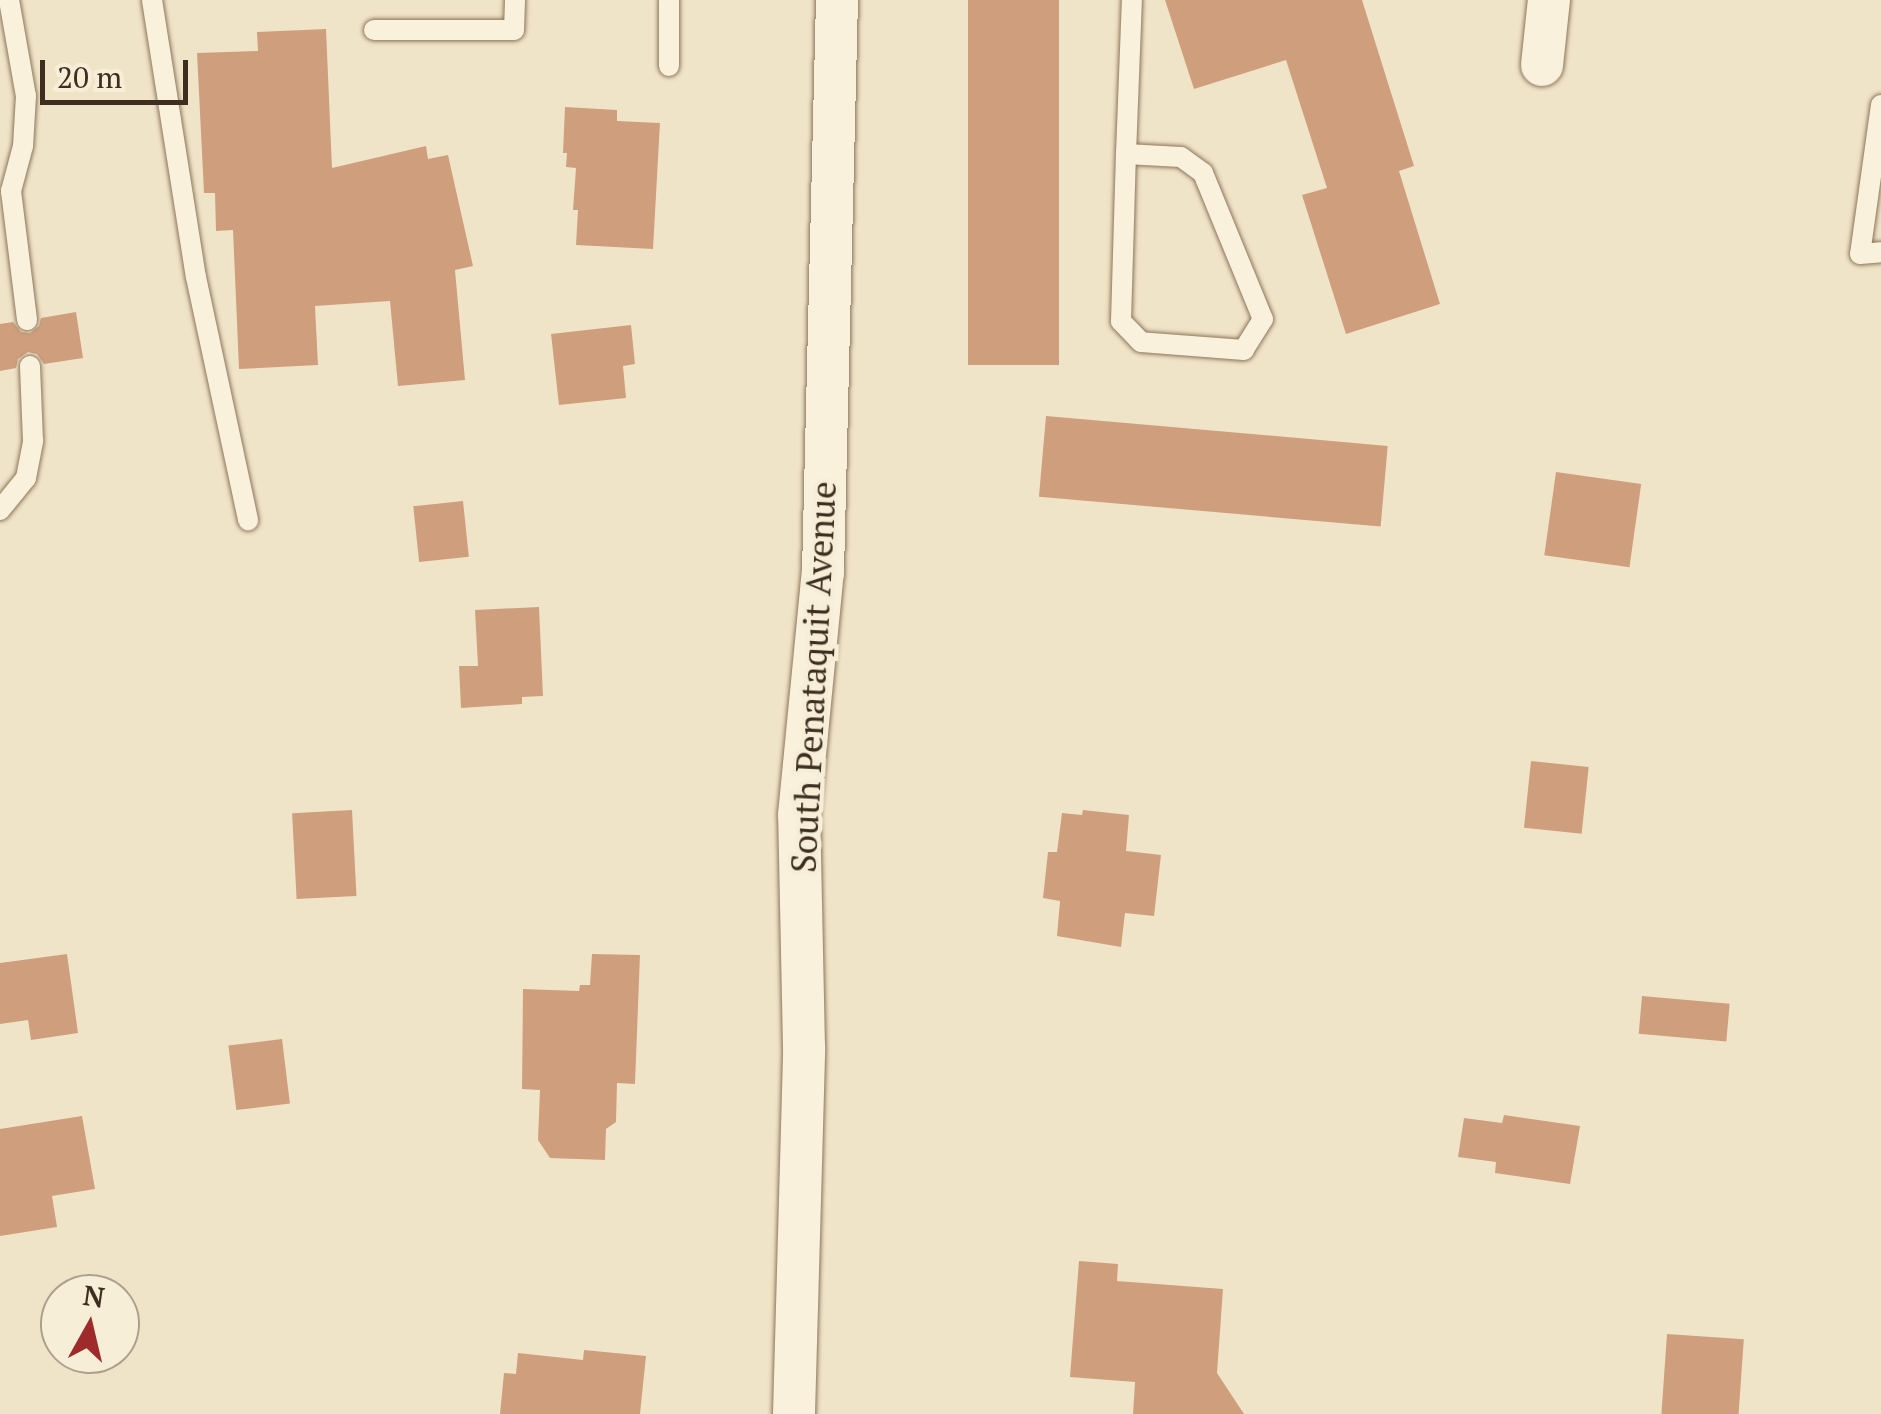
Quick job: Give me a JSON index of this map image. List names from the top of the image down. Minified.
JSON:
{"streets":{"street":["South Penataquit Avenue"]},"scale_bar":"20 m","north":"top"}
